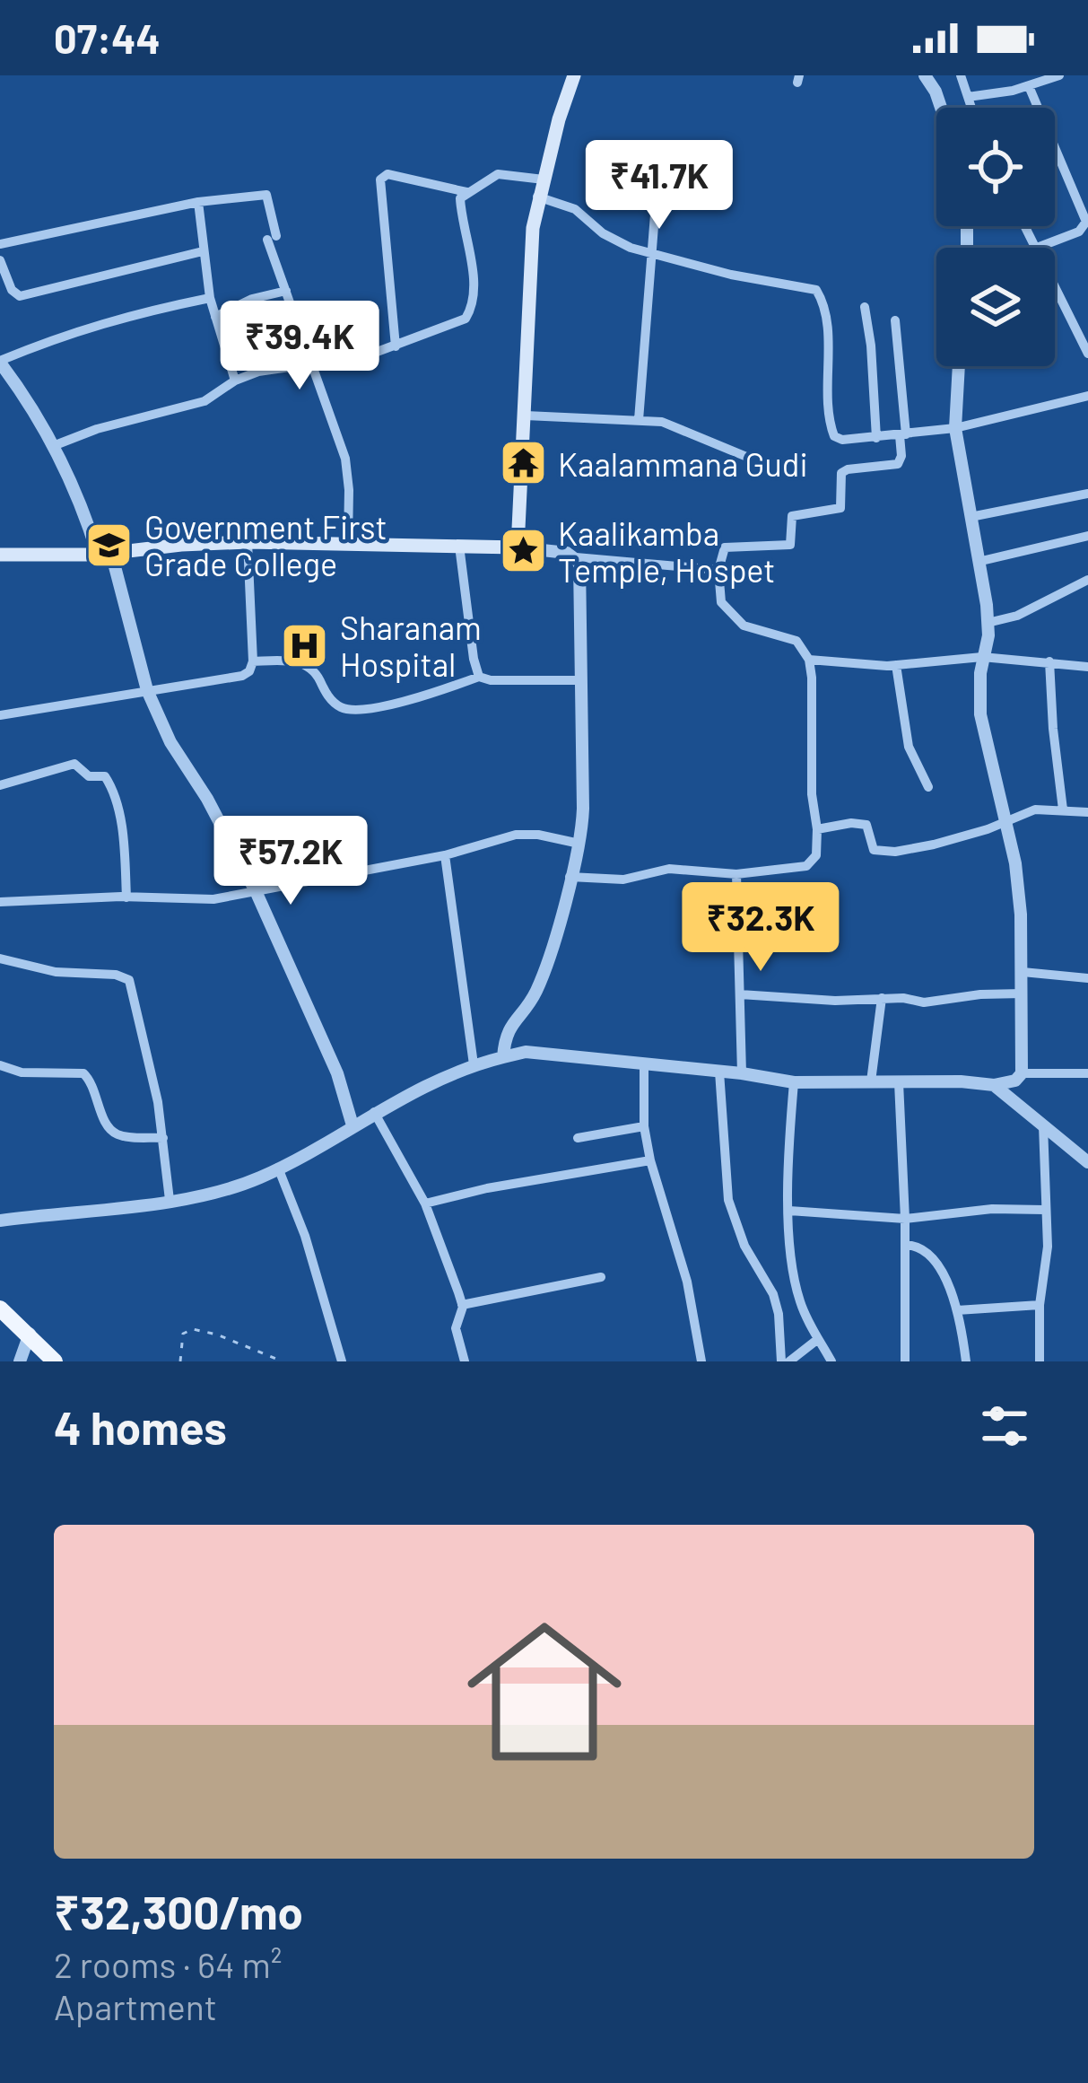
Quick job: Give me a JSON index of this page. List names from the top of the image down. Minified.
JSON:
{"places":{"temple":["Kaalammana Gudi"],"school or university":["Government First Grade College"],"place":["Kaalikamba Temple, Hospet"],"hospital":["Sharanam Hospital"]},"page":{"status":"07:44","price":["₹41.7K","₹39.4K","₹57.2K","₹32.3K"],"heading":"4 homes","list":[{"name":"₹32,300/mo","note":"2 rooms · 64 m² · Apartment"}]}}
